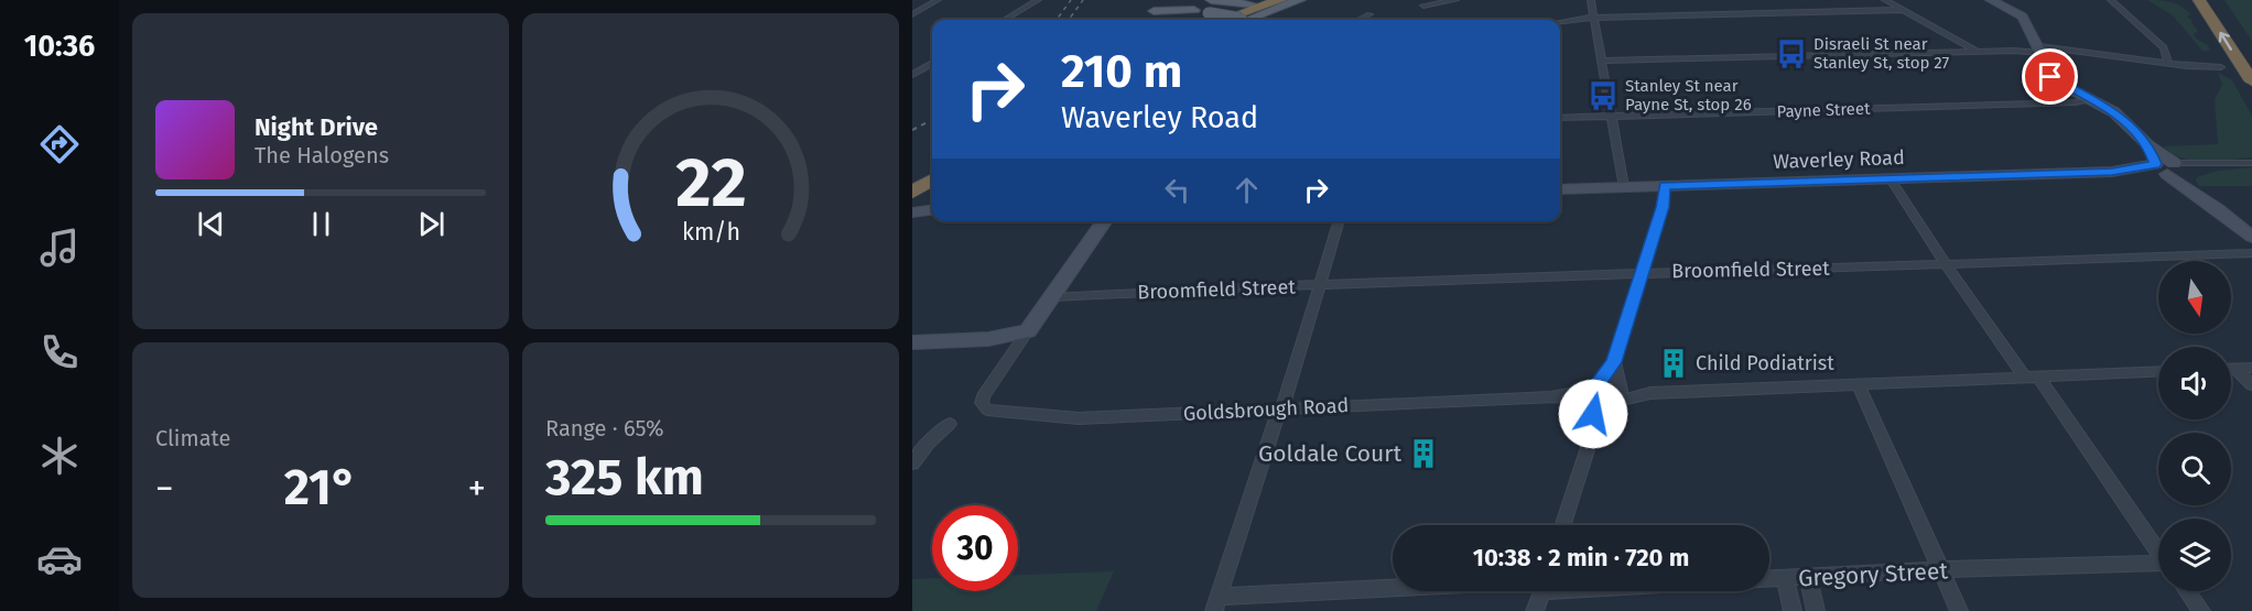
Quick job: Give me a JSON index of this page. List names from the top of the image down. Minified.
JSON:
{"streets":{"street":["Payne Street","Waverley Road","Broomfield Street","Goldsbrough Road","Gregory Street"]},"places":{"bus stop":["Disraeli St near Stanley St, stop 27","Stanley St near Payne St, stop 26"],"building":["Child Podiatrist","Goldale Court"]},"north":"bottom","page":{"tabs":"10:36","turn":["210 m","Waverley Road"],"song":["Night Drive","The Halogens"],"tile":["Climate",["Range · 65%","325 km"]],"heat":["−","21°","+"],"limit":"30","trip":"10:38 · 2 min · 720 m","gauge":["22","km/h"]}}
